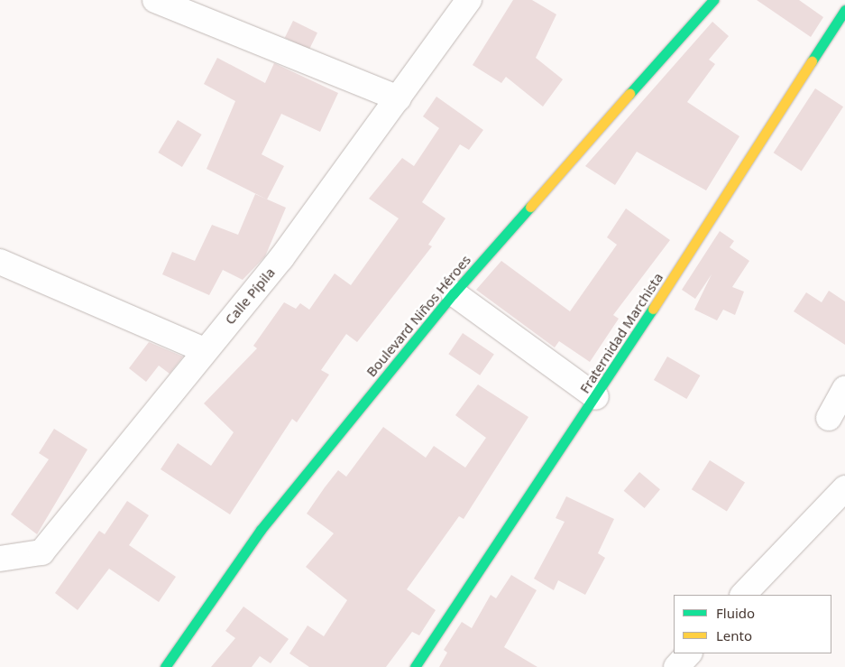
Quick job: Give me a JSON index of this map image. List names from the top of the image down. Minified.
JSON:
{"streets":{"street":["Calle Pípila","Boulevard Niños Héroes","Fraternidad Marchista"]},"legend":["Fluido","Lento"]}
